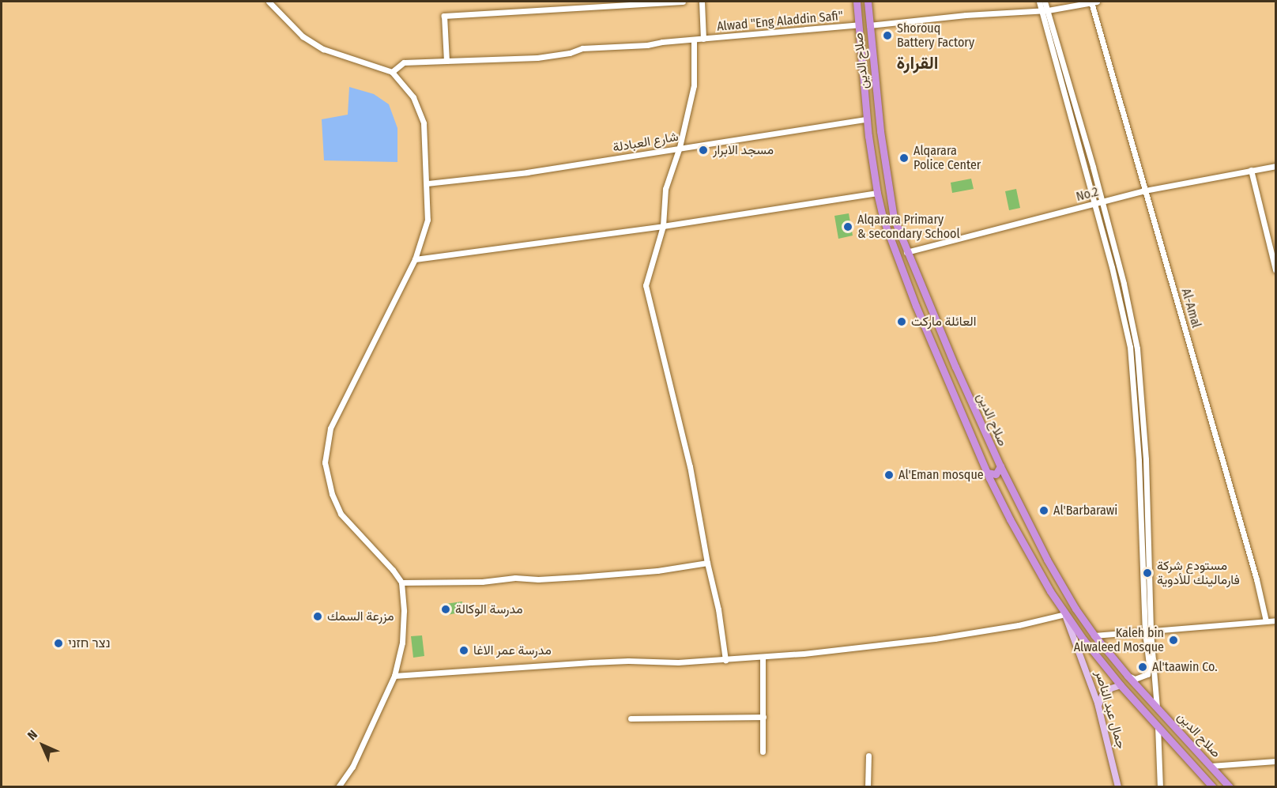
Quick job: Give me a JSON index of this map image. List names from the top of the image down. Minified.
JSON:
{"streets":{"highway":["صلاح الدين"],"main road":["جمال عبد الناصر"],"street":["Alwad \"Eng Aladdin Safi\"","شارع العبادلة","No.2","Al-Amal"]},"crossings":[["Alwad \"Eng Aladdin Safi\"","صلاح الدين"],["صلاح الدين","شارع العبادلة"],["صلاح الدين","No.2"],["صلاح الدين","جمال عبد الناصر"],["No.2","Al-Amal"]],"districts":["القرارة"],"places":["Shorouq Battery Factory","مسجد الابرار","Alqarara Police Center","Alqarara Primary & secondary School","العائلة ماركت","Al'Eman mosque","Al'Barbarawi","مستودع شركة فارمالينك للأدوية","مدرسة الوكالة","مزرعة السمك","Kaleh bin Alwaleed Mosque","נצר חזני","مدرسة عمر الاغا","Al'taawin Co."],"north":"top left"}
